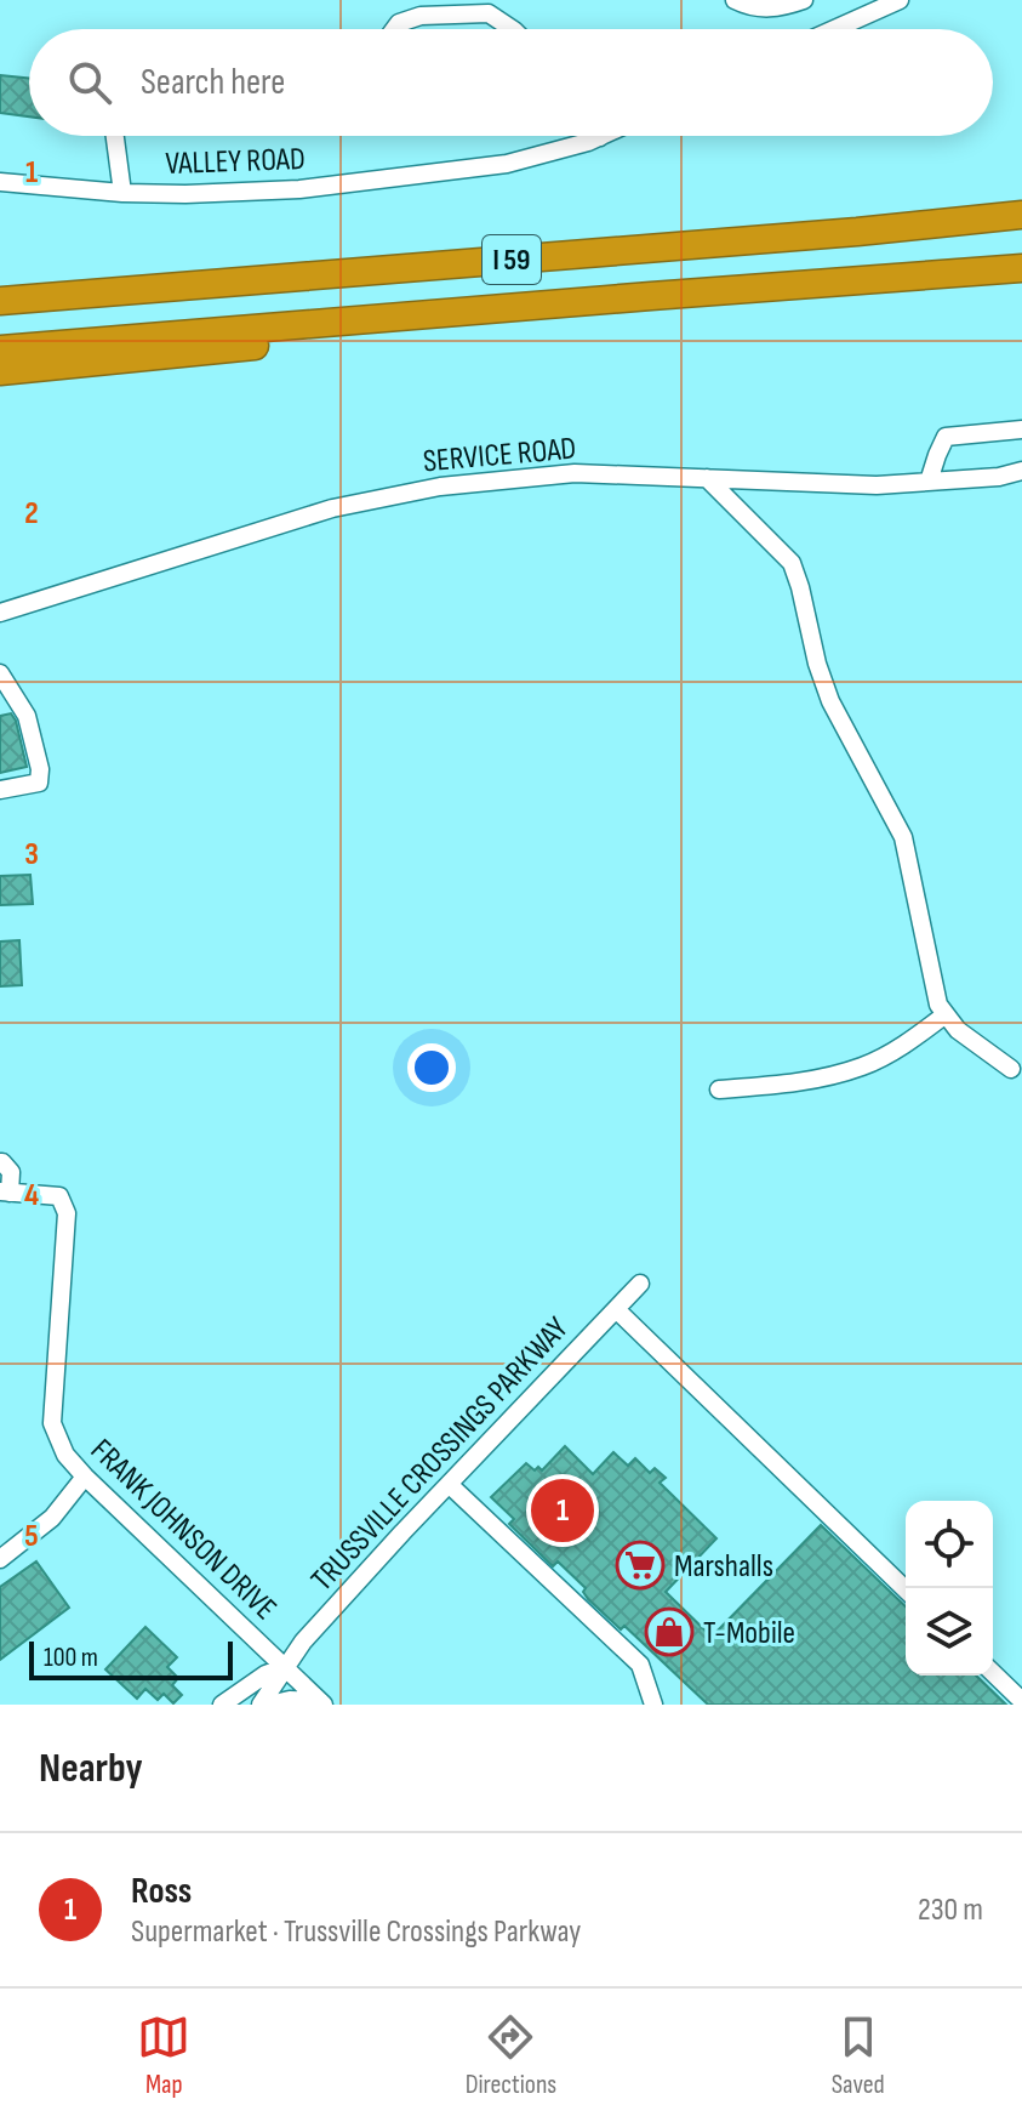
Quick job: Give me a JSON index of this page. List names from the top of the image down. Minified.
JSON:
{"streets":{"highway":["I 59"],"street":["VALLEY ROAD","SERVICE ROAD","TRUSSVILLE CROSSINGS PARKWAY","FRANK JOHNSON DRIVE"]},"crossings":[["TRUSSVILLE CROSSINGS PARKWAY","FRANK JOHNSON DRIVE"]],"places":{"supermarket":["Marshalls"],"shop":["T-Mobile"]},"scale_bar":"100 m","page":{"search":"Search here","pins":"1","scale":"100 m","heading":"Nearby","list":[{"mark":"1","name":"Ross","note":"Supermarket · Trussville Crossings Parkway","value":"230 m"}],"nav":["Map","Directions","Saved"]},"grid":{"rows":["1","2","3","4","5"]}}
